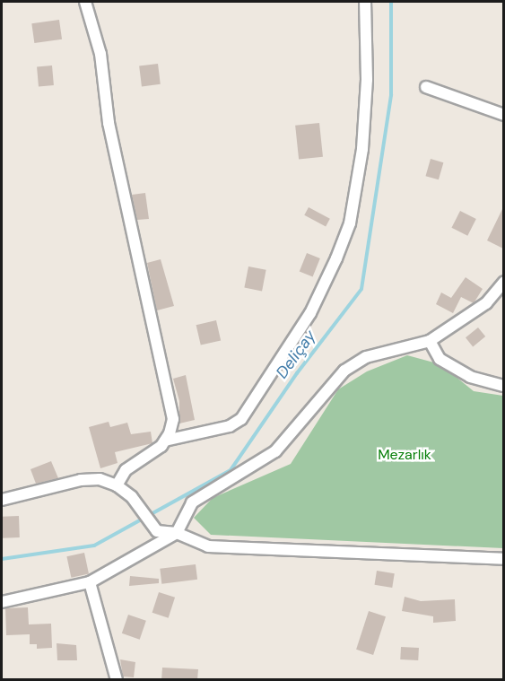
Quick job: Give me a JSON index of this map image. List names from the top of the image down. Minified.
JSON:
{"water":["Deliçay"],"parks":["Mezarlık"]}
